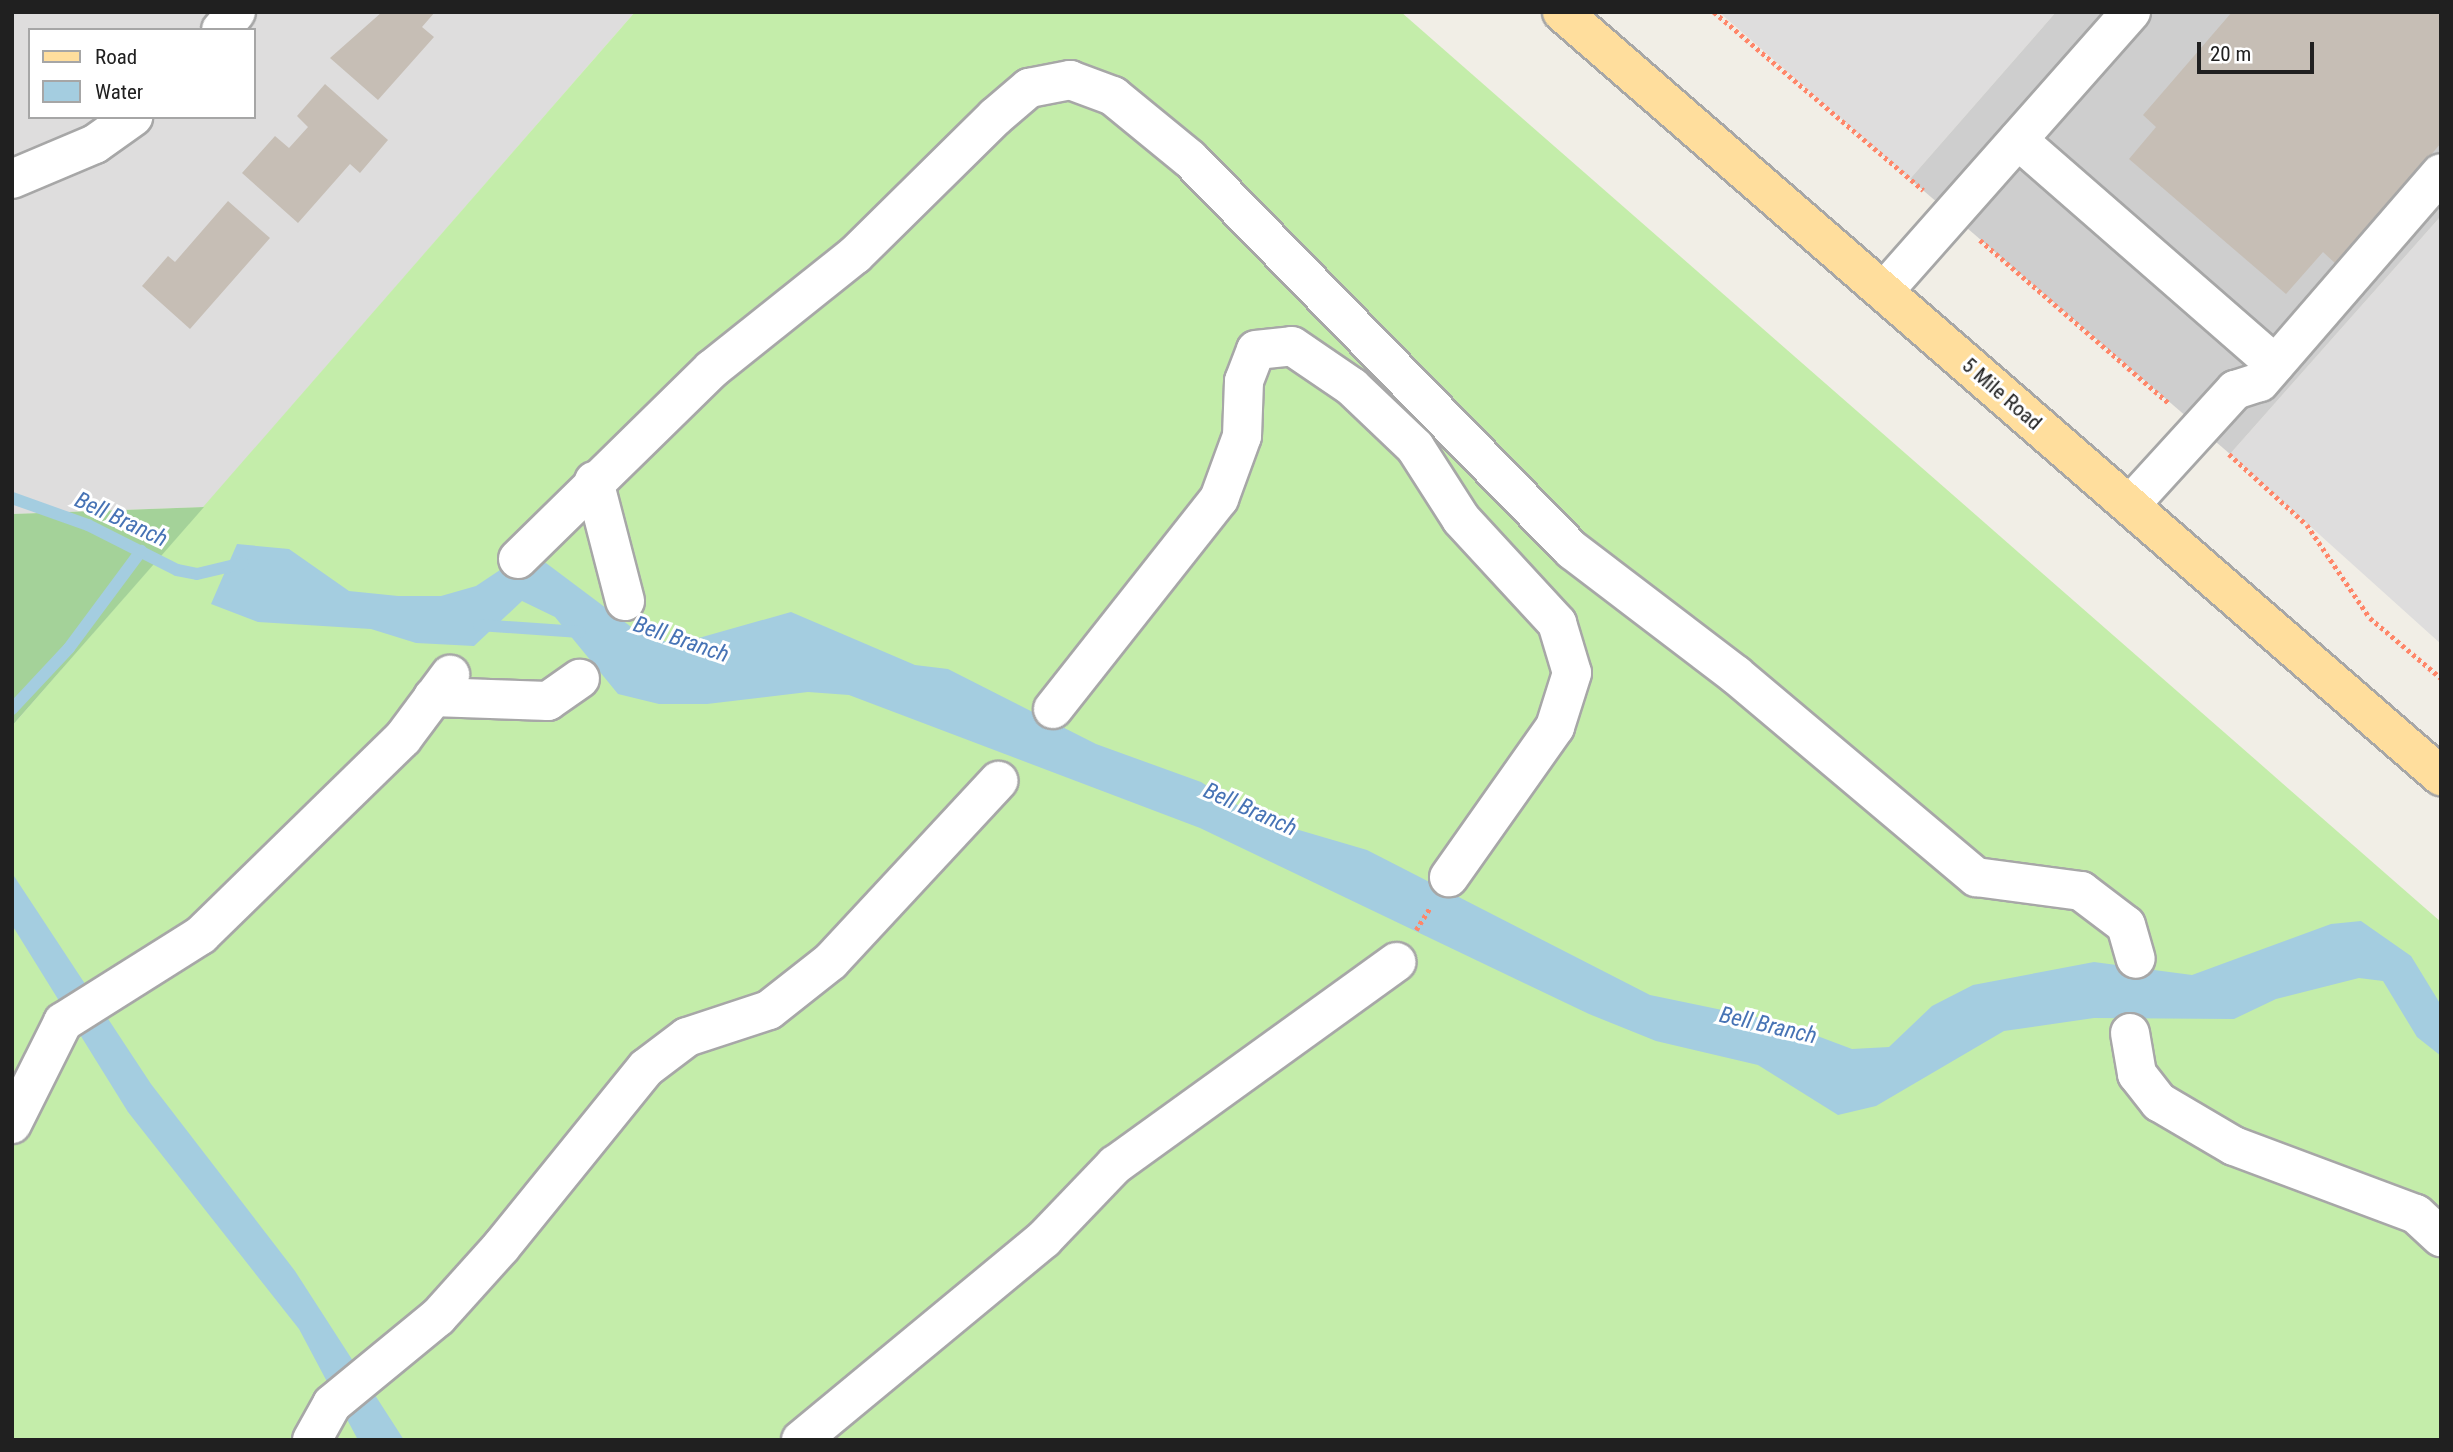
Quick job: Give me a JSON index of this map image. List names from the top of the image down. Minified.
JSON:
{"streets":{"main road":["5 Mile Road"]},"water":["Bell Branch"],"legend":["Road","Water"],"scale_bar":"20 m"}
